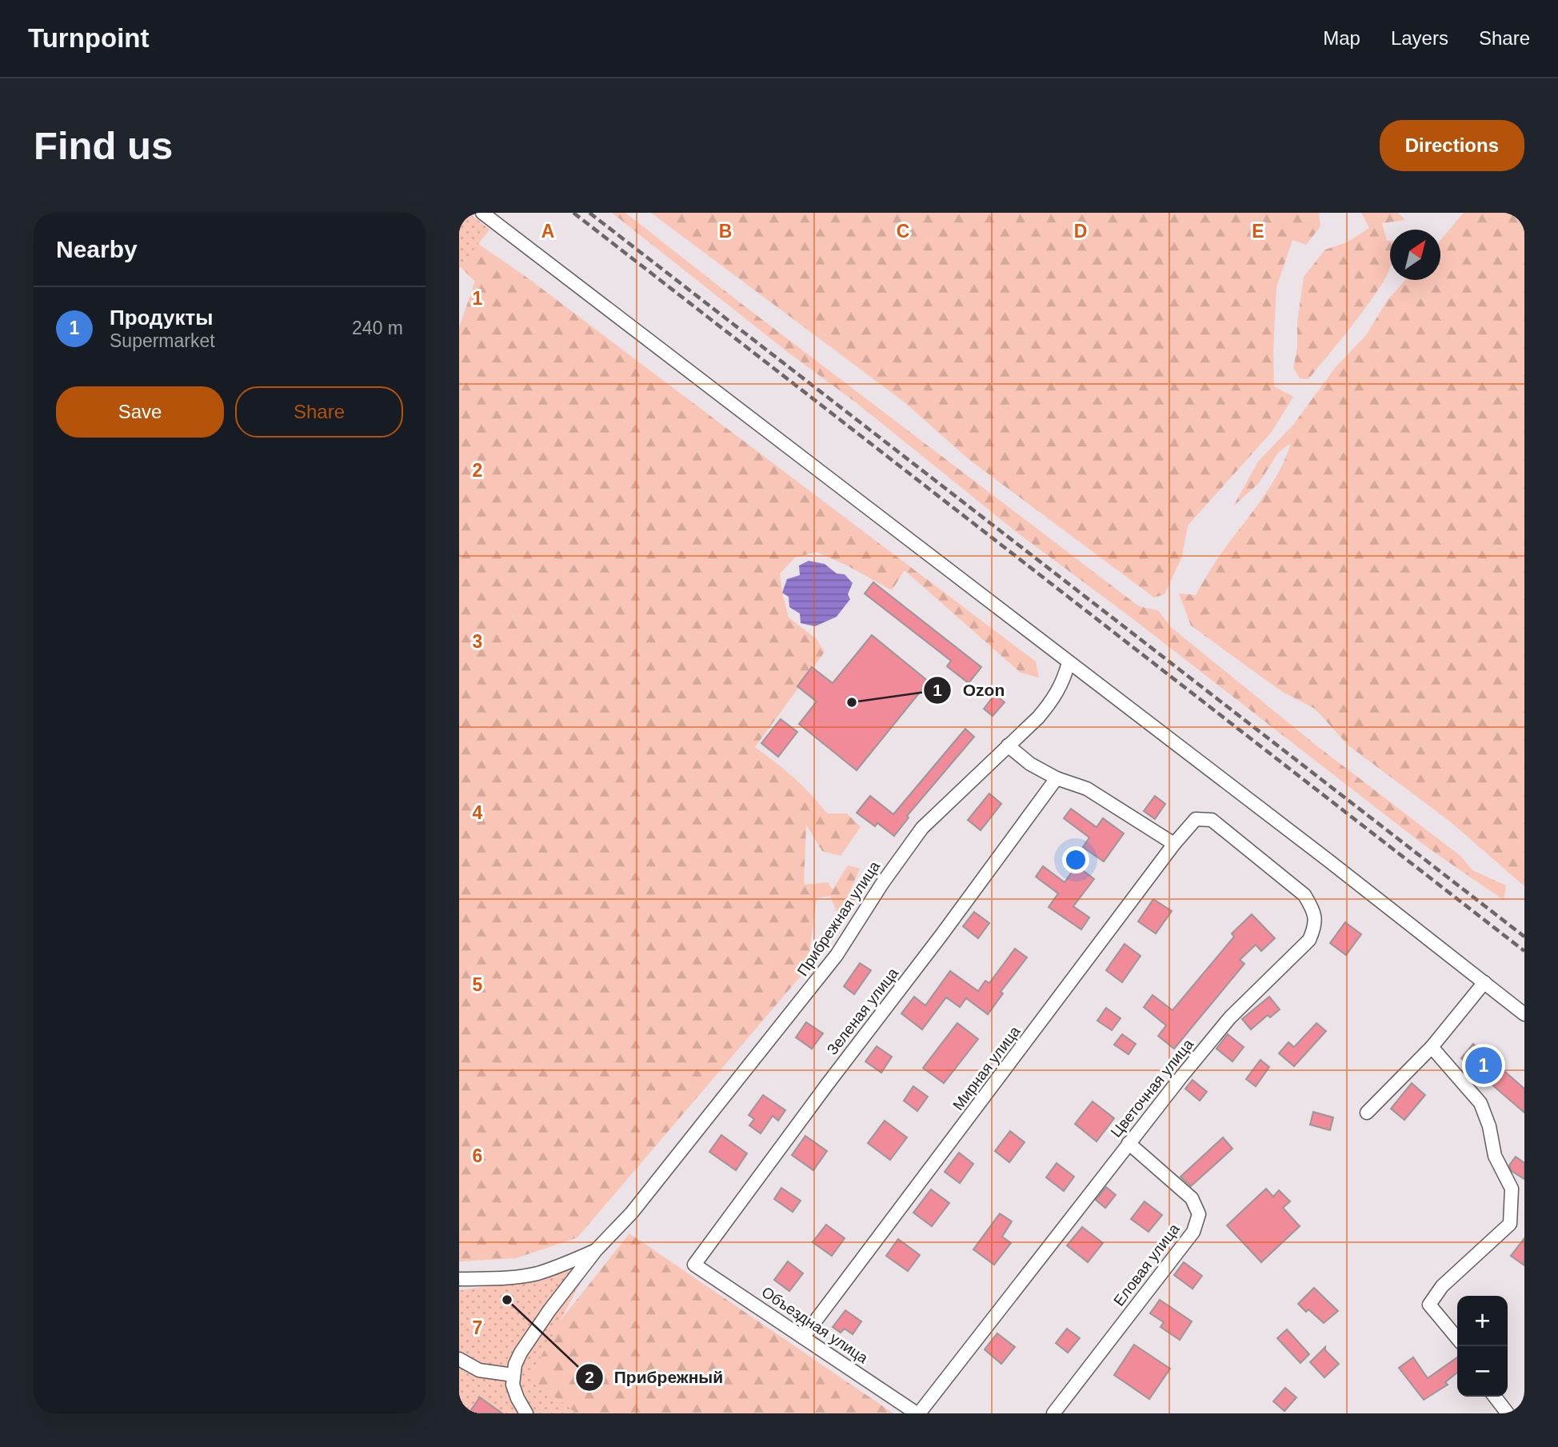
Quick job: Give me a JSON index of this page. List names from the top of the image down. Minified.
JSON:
{"streets":{"street":["Прибрежная улица","Зеленая улица","Мирная улица","Цветочная улица","Еловая улица","Объездная улица"]},"crossings":[["Зеленая улица","Объездная улица"],["Мирная улица","Цветочная улица"],["Мирная улица","Объездная улица"],["Цветочная улица","Еловая улица"],["Цветочная улица","Объездная улица"]],"places":["Ozon","Прибрежный"],"north":"top right","page":{"header":"Turnpoint","nav":["Map","Layers","Share"],"buttons":["Directions",["Save","Share"]],"title":"Find us","heading":"Nearby","list":[{"mark":"1","name":"Продукты","note":"Supermarket","value":"240 m"}],"pins":"1","map_buttons":["+","−"]},"grid":{"columns":["A","B","C","D","E"],"rows":["1","2","3","4","5","6","7"]}}
